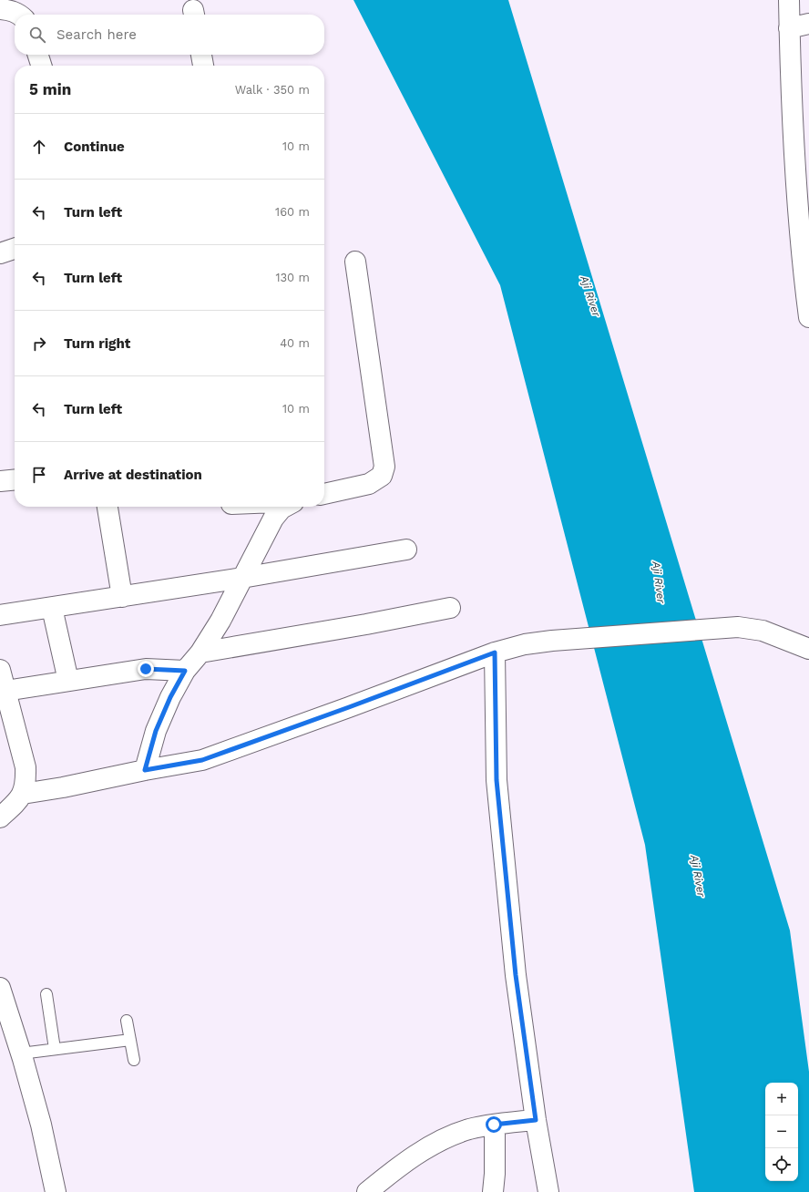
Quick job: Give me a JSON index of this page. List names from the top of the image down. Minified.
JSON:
{"water":["Aji River"],"page":{"search":"Search here","heading":["5 min","Walk · 350 m"],"list":[["Continue","10 m"],["Turn left","160 m"],["Turn left","130 m"],["Turn right","40 m"],["Turn left","10 m"],"Arrive at destination"],"map_buttons":["+","−"]}}
